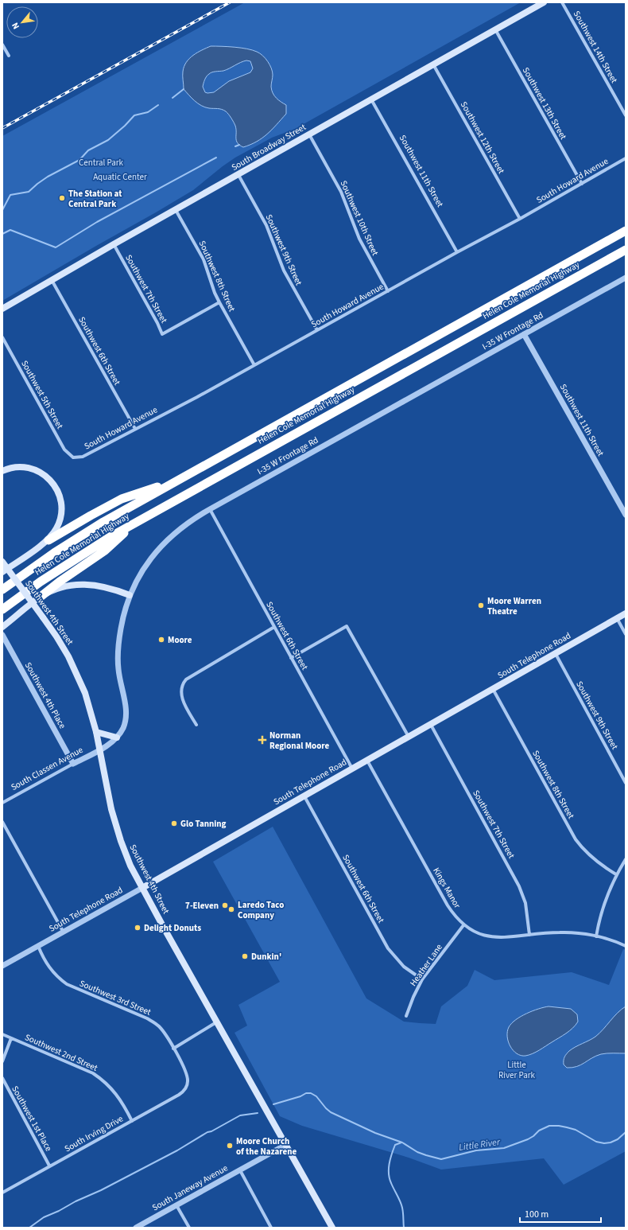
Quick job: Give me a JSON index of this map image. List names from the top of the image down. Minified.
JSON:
{"streets":{"highway":["Helen Cole Memorial Highway"],"main road":["South Broadway Street","Southwest 4th Street","South Telephone Road"],"street":["Southwest 14th Street","Southwest 13th Street","Southwest 12th Street","Southwest 11th Street","South Howard Avenue","Southwest 10th Street","Southwest 9th Street","Southwest 8th Street","Southwest 7th Street","I-35 W Frontage Rd","Southwest 6th Street","Southwest 5th Street","Southwest 4th Place","South Classen Avenue","Kings Manor","Heather Lane","Southwest 3rd Street","Southwest 2nd Street","Southwest 1st Place","South Irving Drive","South Janeway Avenue"]},"crossings":[["Southwest 13th Street","South Broadway Street"],["Southwest 13th Street","South Howard Avenue"],["Southwest 12th Street","South Broadway Street"],["Southwest 12th Street","South Howard Avenue"],["South Broadway Street","Southwest 11th Street"],["South Broadway Street","Southwest 10th Street"],["South Broadway Street","Southwest 9th Street"],["South Broadway Street","Southwest 8th Street"],["South Broadway Street","Southwest 7th Street"],["South Broadway Street","Southwest 6th Street"],["Southwest 11th Street","South Howard Avenue"],["Southwest 11th Street","I-35 W Frontage Rd"],["South Howard Avenue","Southwest 10th Street"],["South Howard Avenue","Southwest 9th Street"],["South Howard Avenue","Southwest 8th Street"],["South Howard Avenue","Southwest 6th Street"],["South Howard Avenue","Southwest 5th Street"],["Southwest 9th Street","South Telephone Road"],["Southwest 8th Street","Southwest 7th Street"],["Southwest 8th Street","South Telephone Road"],["Southwest 7th Street","South Telephone Road"],["Southwest 7th Street","Kings Manor"],["I-35 W Frontage Rd","Southwest 6th Street"],["I-35 W Frontage Rd","Southwest 4th Street"],["I-35 W Frontage Rd","South Classen Avenue"],["Southwest 6th Street","South Telephone Road"],["Southwest 6th Street","Heather Lane"],["Southwest 4th Street","South Telephone Road"],["Southwest 4th Street","South Classen Avenue"],["Southwest 4th Street","South Janeway Avenue"],["South Telephone Road","Kings Manor"],["South Telephone Road","Southwest 3rd Street"],["Southwest 4th Place","South Classen Avenue"],["Kings Manor","Heather Lane"],["Southwest 3rd Street","South Irving Drive"],["Southwest 2nd Street","South Irving Drive"],["Southwest 1st Place","South Irving Drive"]],"water":["Little River"],"parks":["Central Park","Aquatic Center","Little River Park"],"places":{"other":["The Station at Central Park","Moore Warren Theatre","Moore","Glo Tanning","7-Eleven","Laredo Taco Company","Delight Donuts","Dunkin'","Moore Church of the Nazarene"],"health":["Norman Regional Moore"]},"scale_bar":"100 m","north":"bottom left"}
